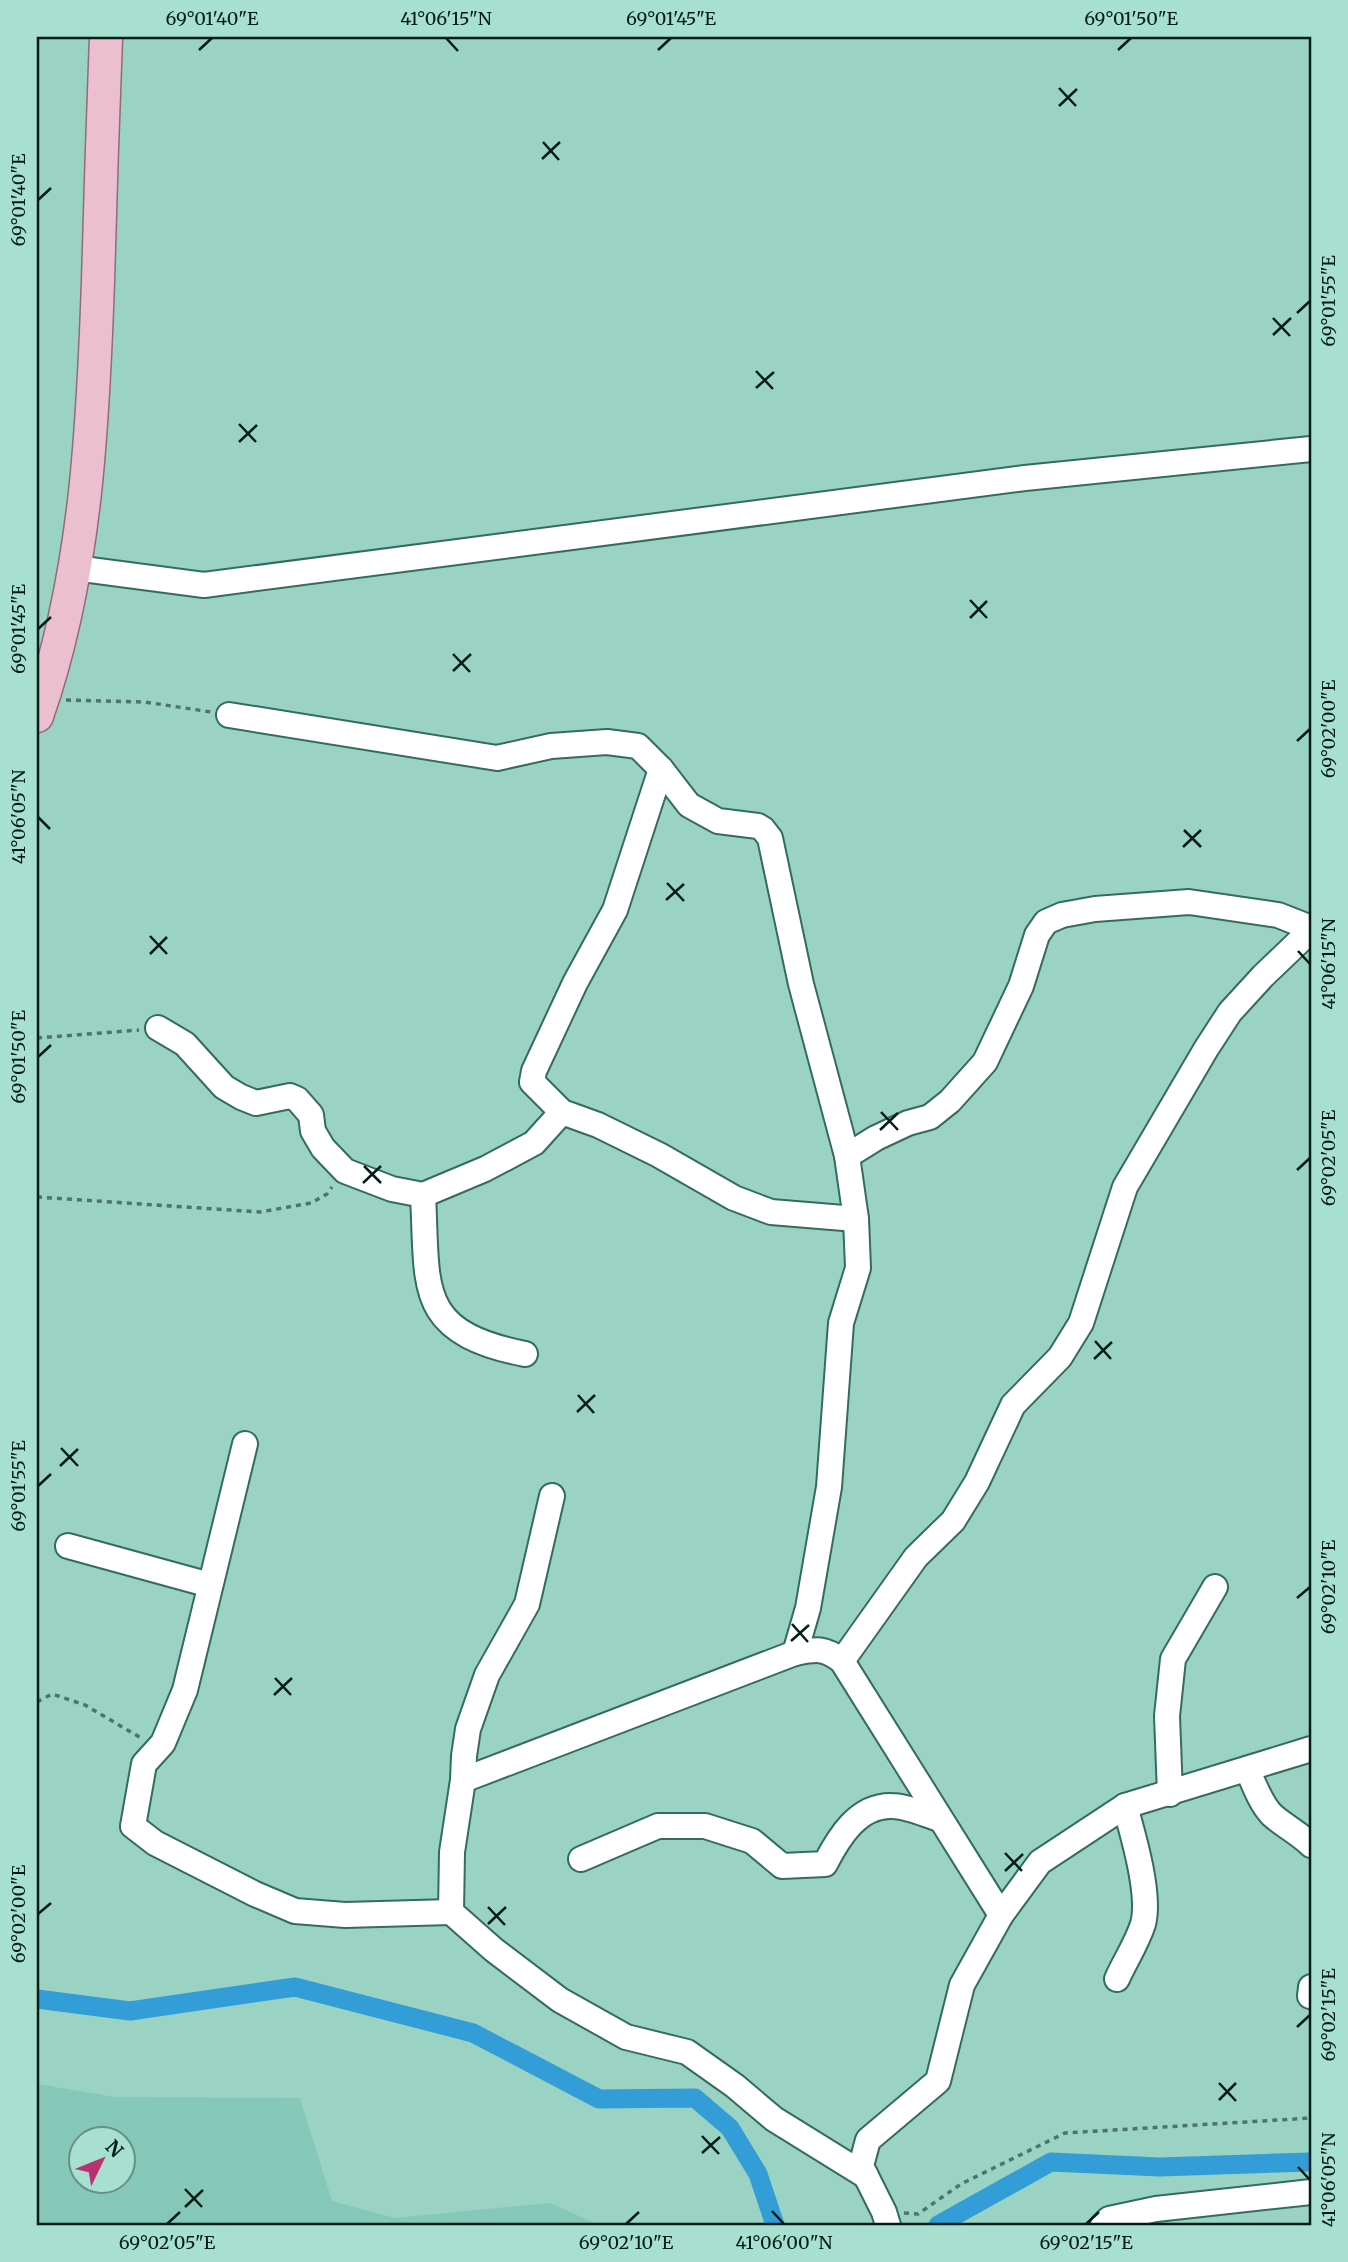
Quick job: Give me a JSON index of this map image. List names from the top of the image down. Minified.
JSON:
{"north":"top right","coordinates":["69°01'40\"E","41°06'15\"N","69°01'45\"E","69°01'50\"E","69°01'55\"E","69°02'00\"E","41°06'05\"N","69°02'05\"E","69°02'10\"E","69°02'15\"E","41°06'00\"N"]}
